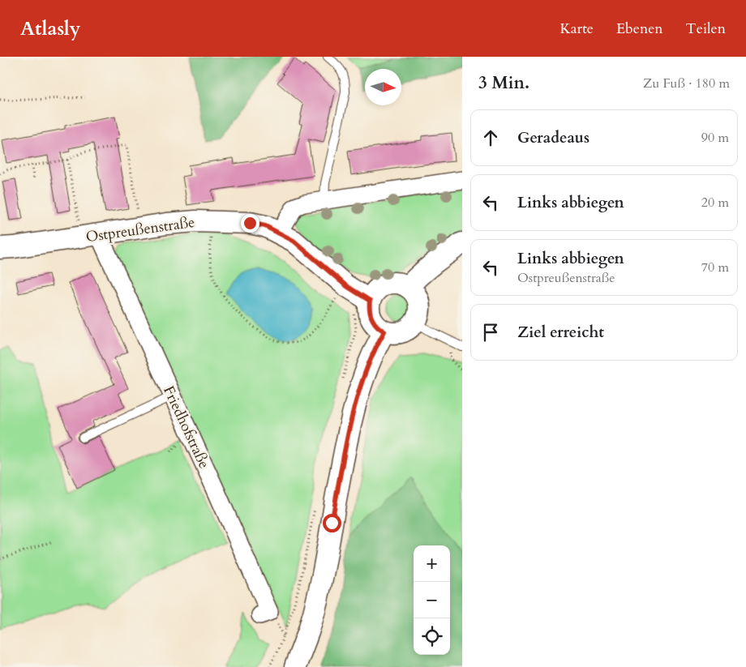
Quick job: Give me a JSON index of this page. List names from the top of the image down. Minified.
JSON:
{"streets":{"street":["Ostpreußenstraße","Friedhofstraße"]},"crossings":[["Ostpreußenstraße","Friedhofstraße"]],"north":"right","page":{"header":"Atlasly","nav":["Karte","Ebenen","Teilen"],"heading":["3 Min.","Zu Fuß · 180 m"],"list":[["Geradeaus","90 m"],["Links abbiegen","20 m"],["Links abbiegen","Ostpreußenstraße","70 m"],"Ziel erreicht"],"map_buttons":["+","−"]}}
